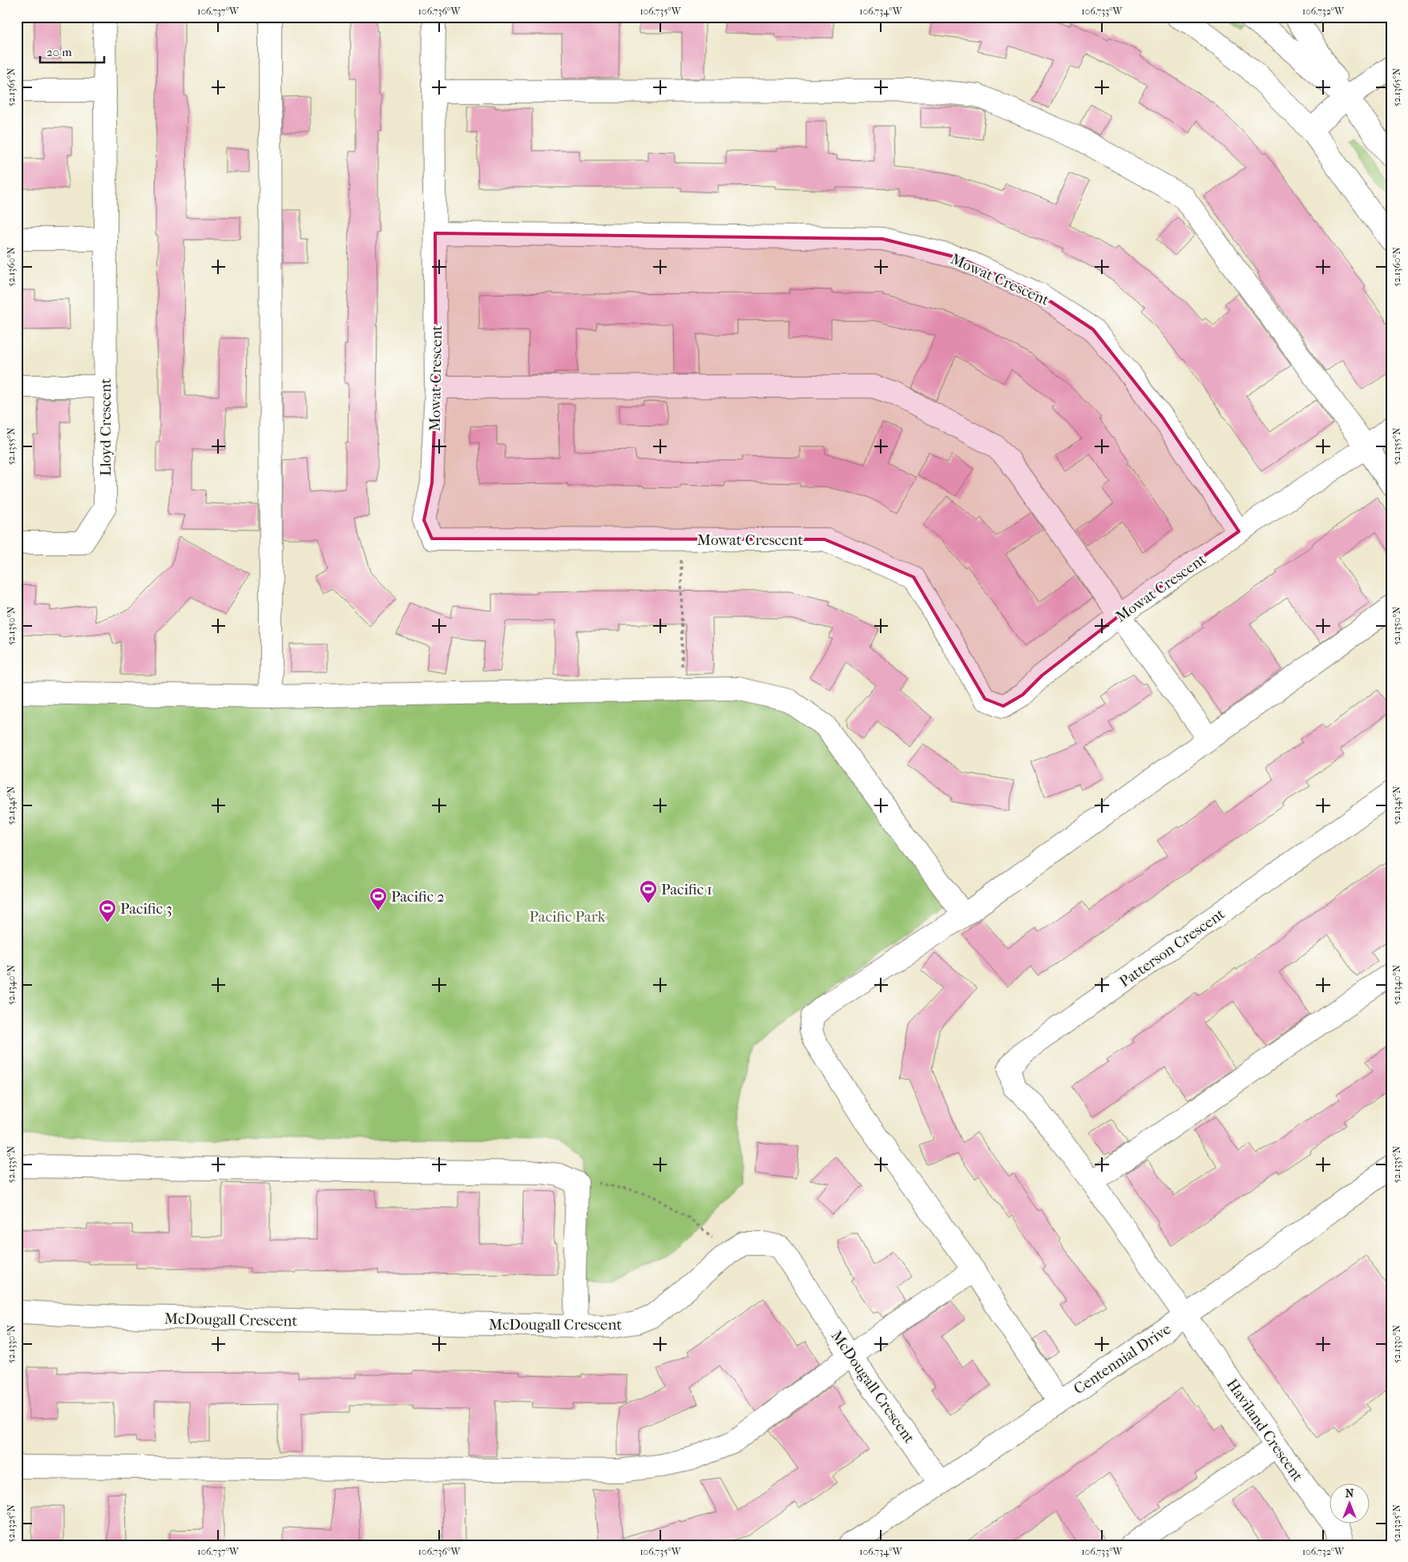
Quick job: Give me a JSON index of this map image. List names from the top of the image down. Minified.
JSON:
{"streets":{"street":["Mowat Crescent","Lloyd Crescent","Patterson Crescent","McDougall Crescent","Centennial Drive","Haviland Crescent"]},"crossings":[["Patterson Crescent","Centennial Drive"],["Patterson Crescent","Haviland Crescent"],["McDougall Crescent","Centennial Drive"],["Centennial Drive","Haviland Crescent"]],"parks":["Pacific Park"],"places":{"sports":["Pacific 1","Pacific 2","Pacific 3"]},"scale_bar":"20 m","north":"top","coordinates":["106.737°W","106.736°W","106.735°W","106.734°W","106.733°W","106.732°W","52.1365°N","52.1360°N","52.1355°N","52.1350°N","52.1345°N","52.1340°N","52.1335°N","52.1330°N","52.1325°N"]}
